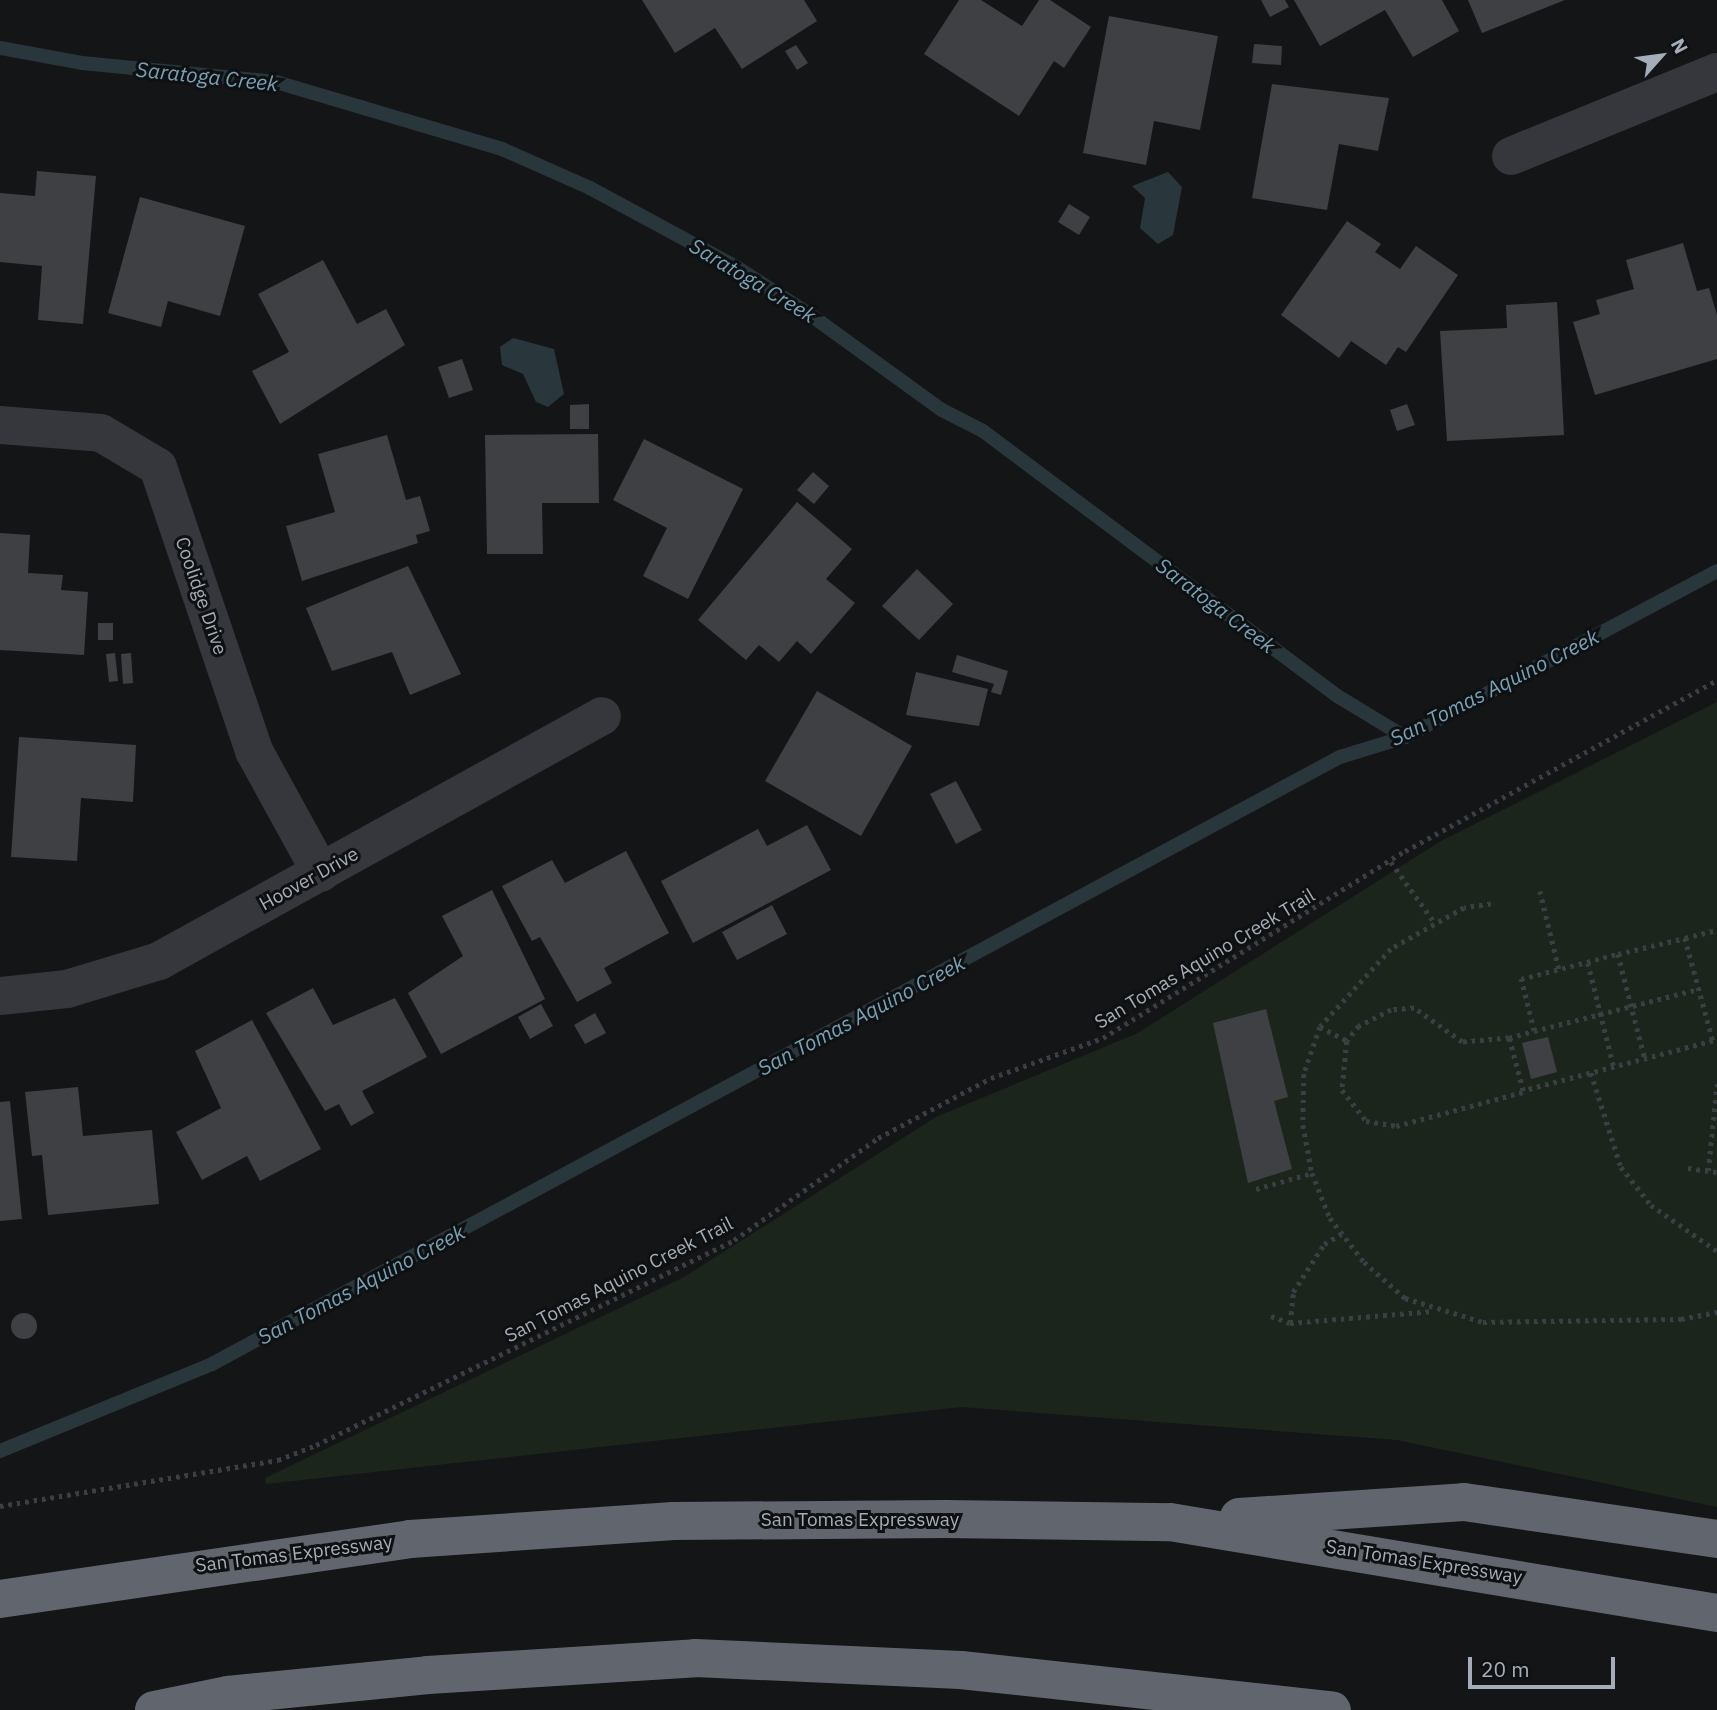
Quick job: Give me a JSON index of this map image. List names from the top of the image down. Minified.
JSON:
{"streets":{"highway":["San Tomas Expressway"],"street":["Coolidge Drive","Hoover Drive"],"path":["San Tomas Aquino Creek Trail"]},"crossings":[["Coolidge Drive","Hoover Drive"]],"water":["Saratoga Creek","San Tomas Aquino Creek"],"scale_bar":"20 m","north":"top right"}
